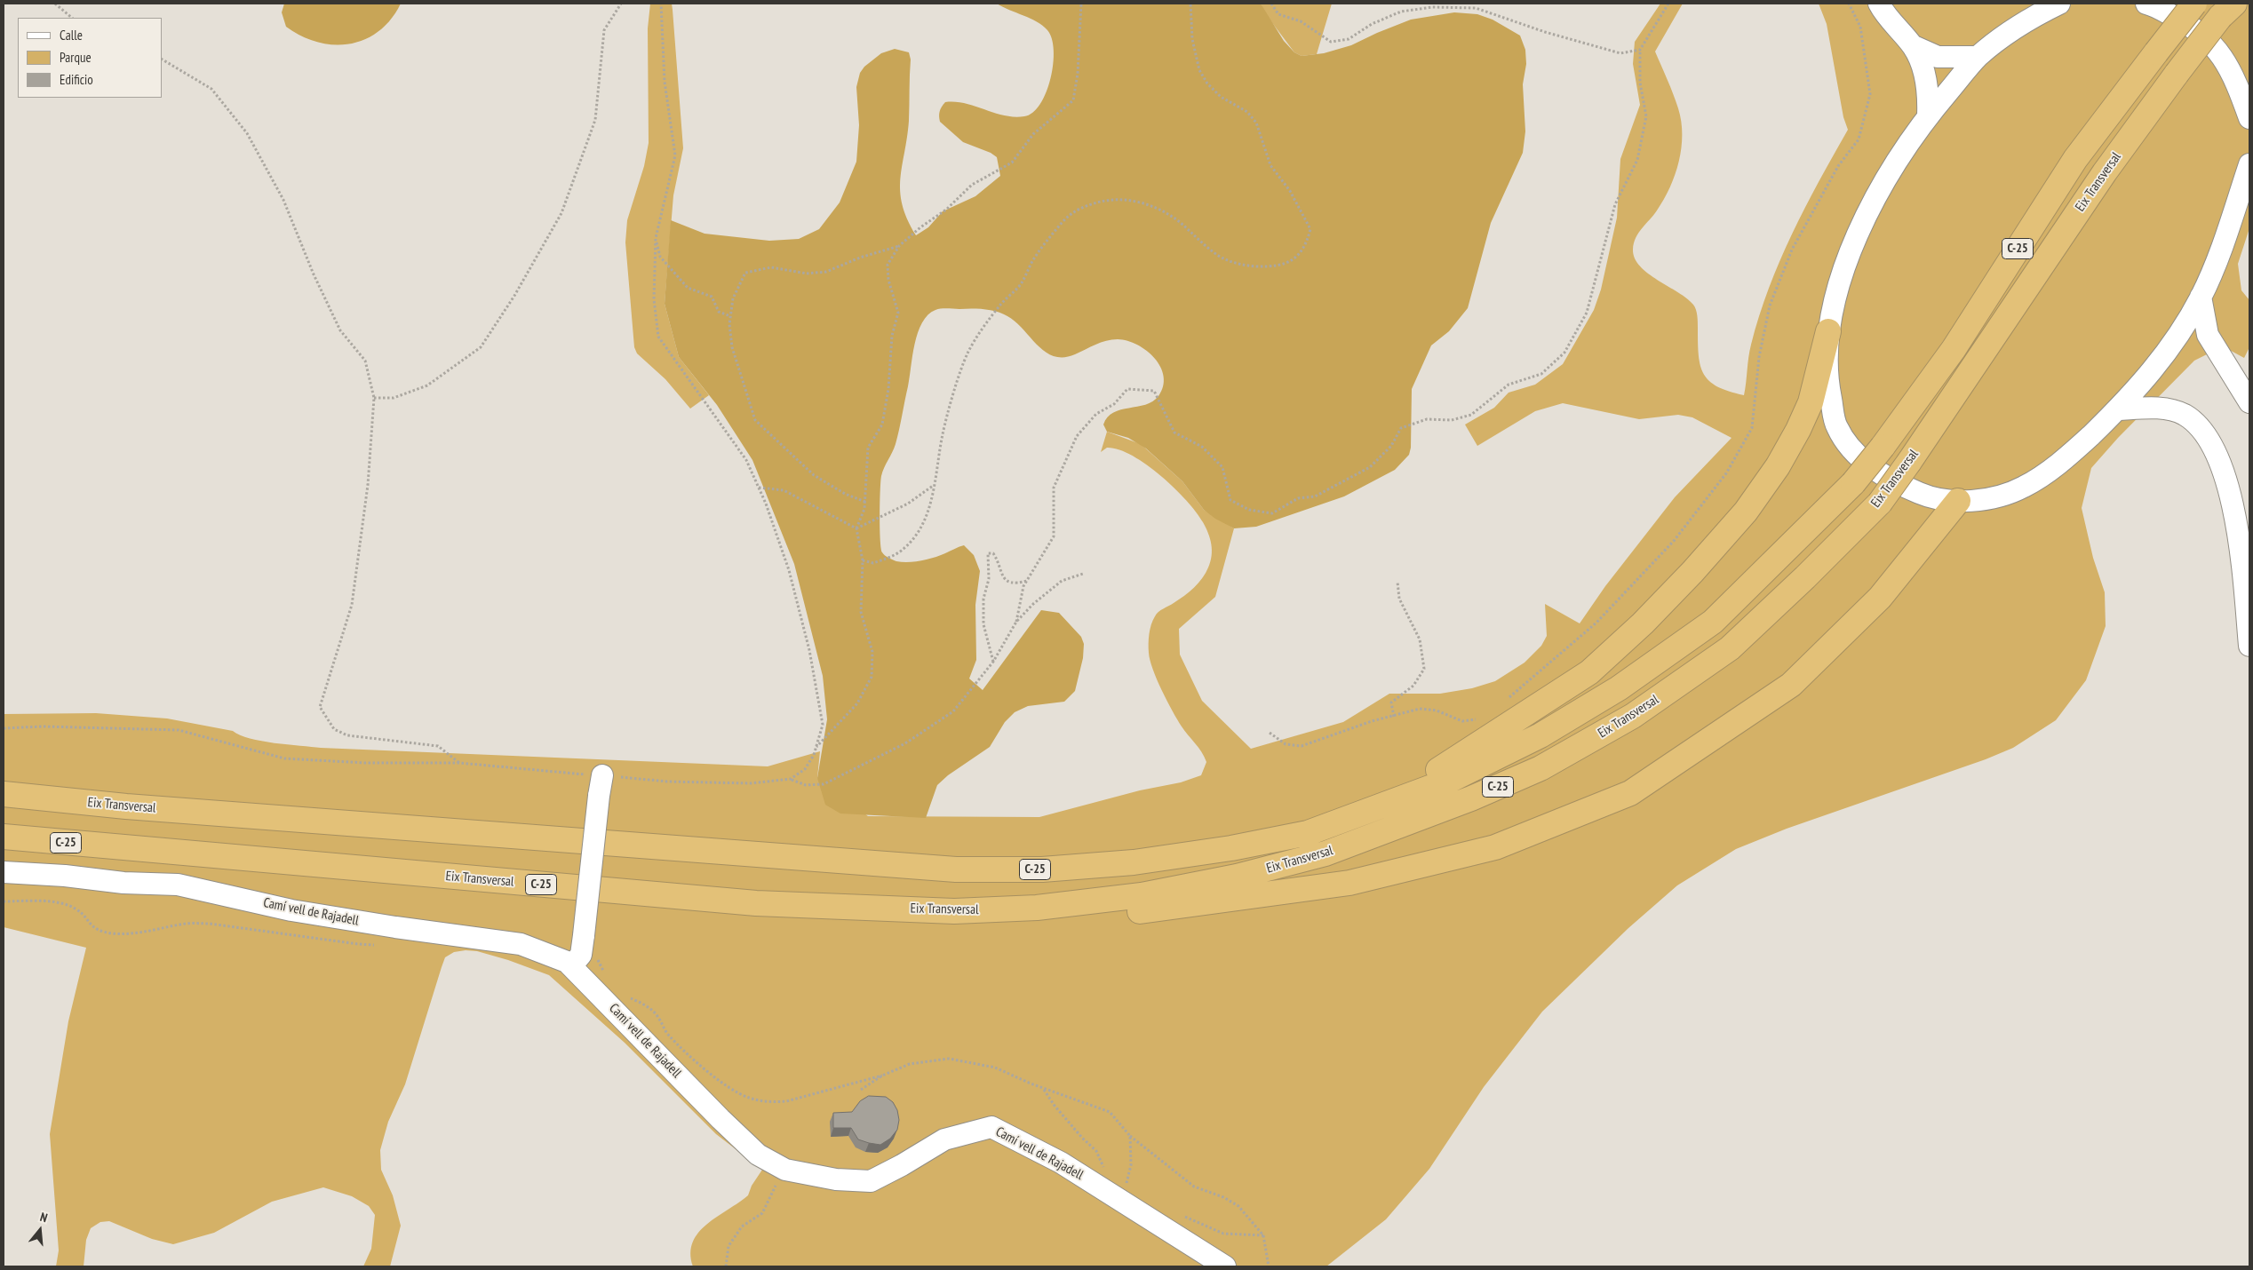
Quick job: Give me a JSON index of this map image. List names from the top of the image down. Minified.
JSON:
{"streets":{"highway":["Eix Transversal","C-25"],"street":["Camí vell de Rajadell"]},"legend":["Calle","Parque","Edificio"],"north":"top"}
